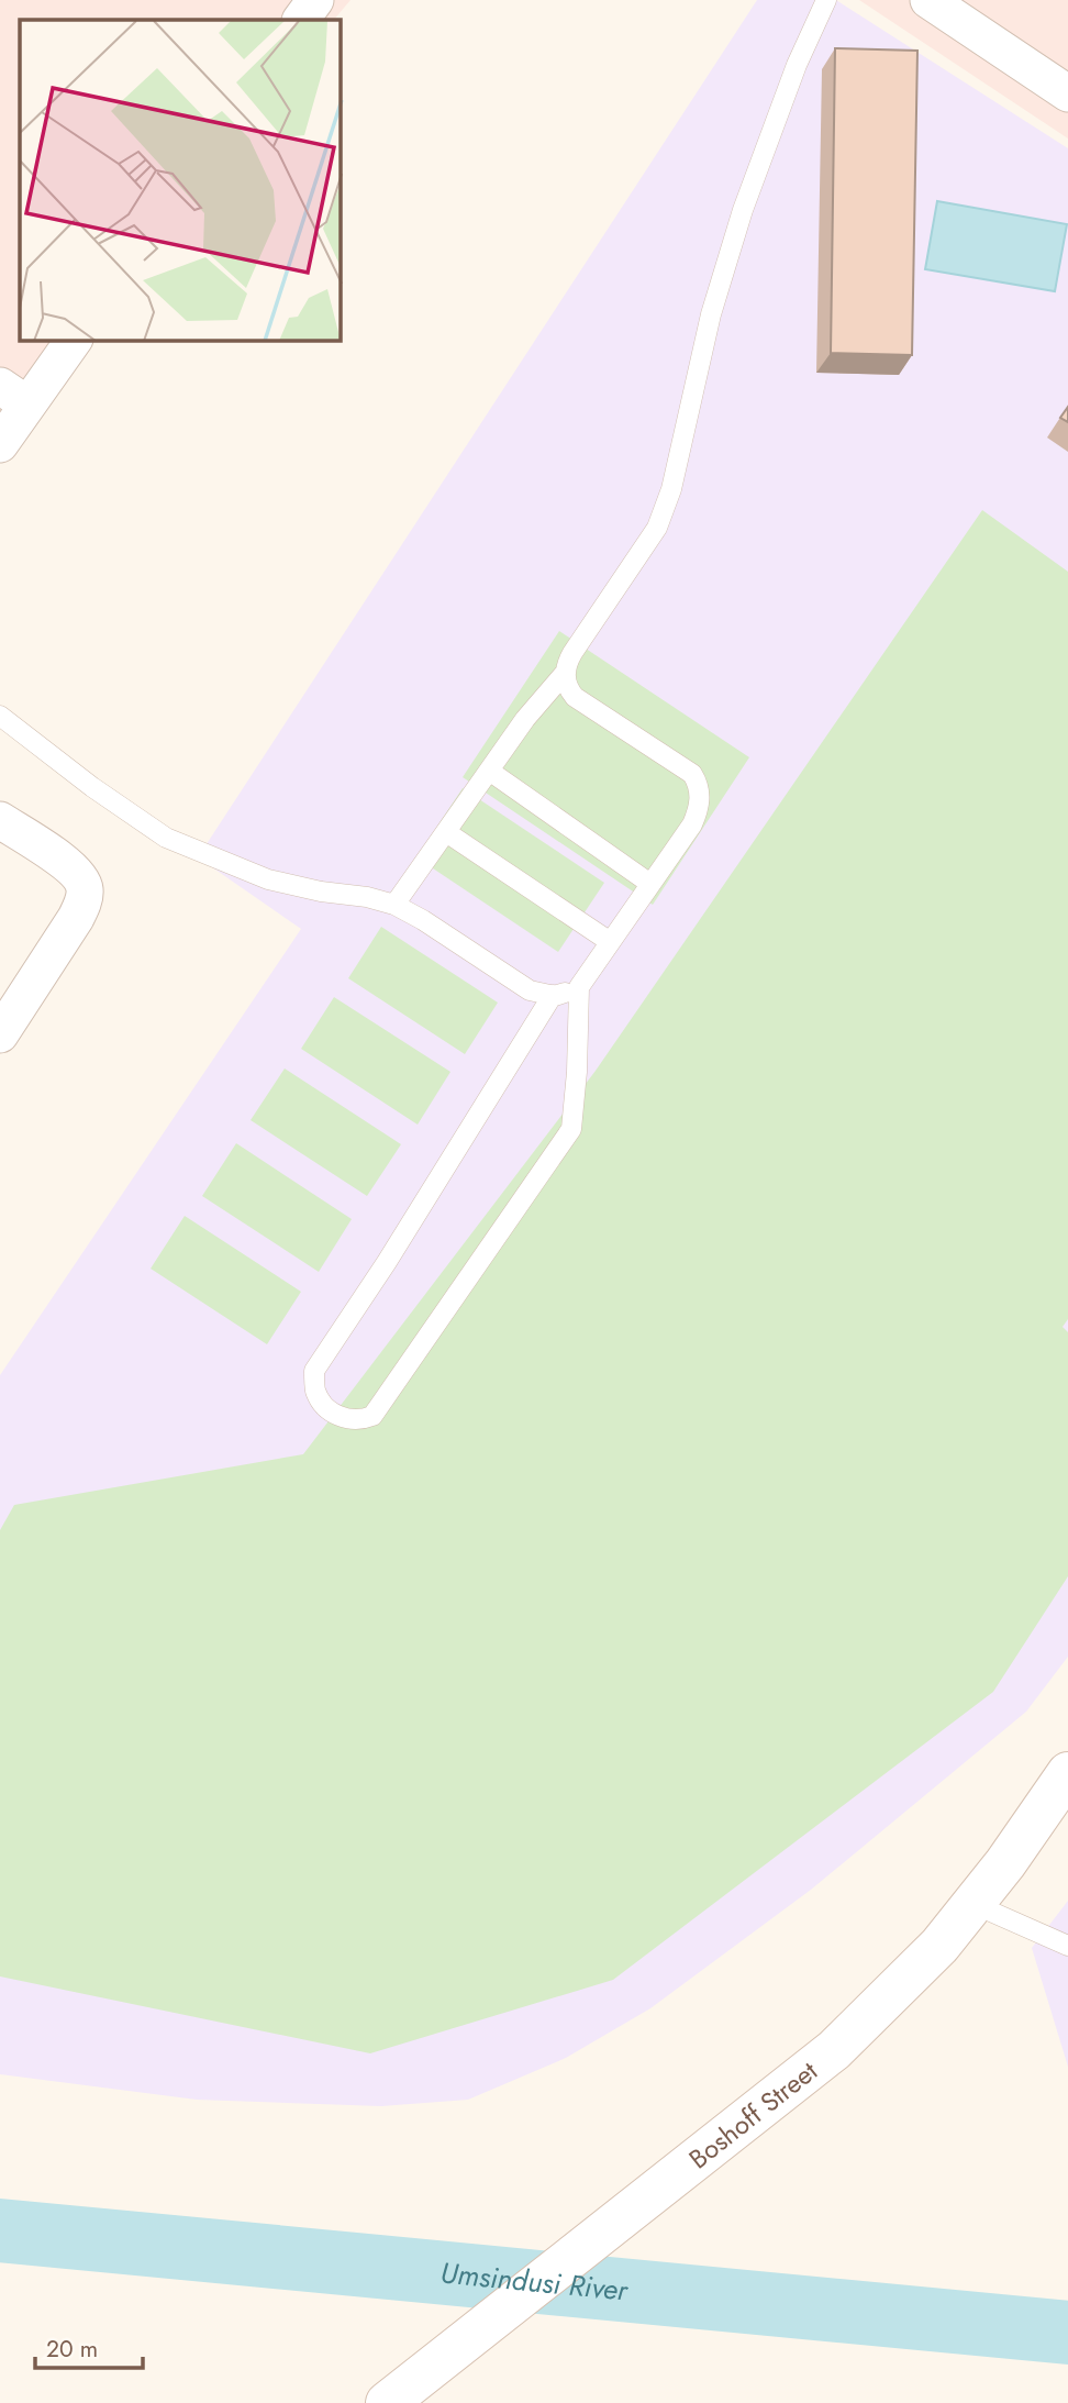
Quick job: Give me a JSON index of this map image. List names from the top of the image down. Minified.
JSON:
{"streets":{"main road":["Boshoff Street"]},"water":["Umsindusi River"],"scale_bar":"20 m"}
